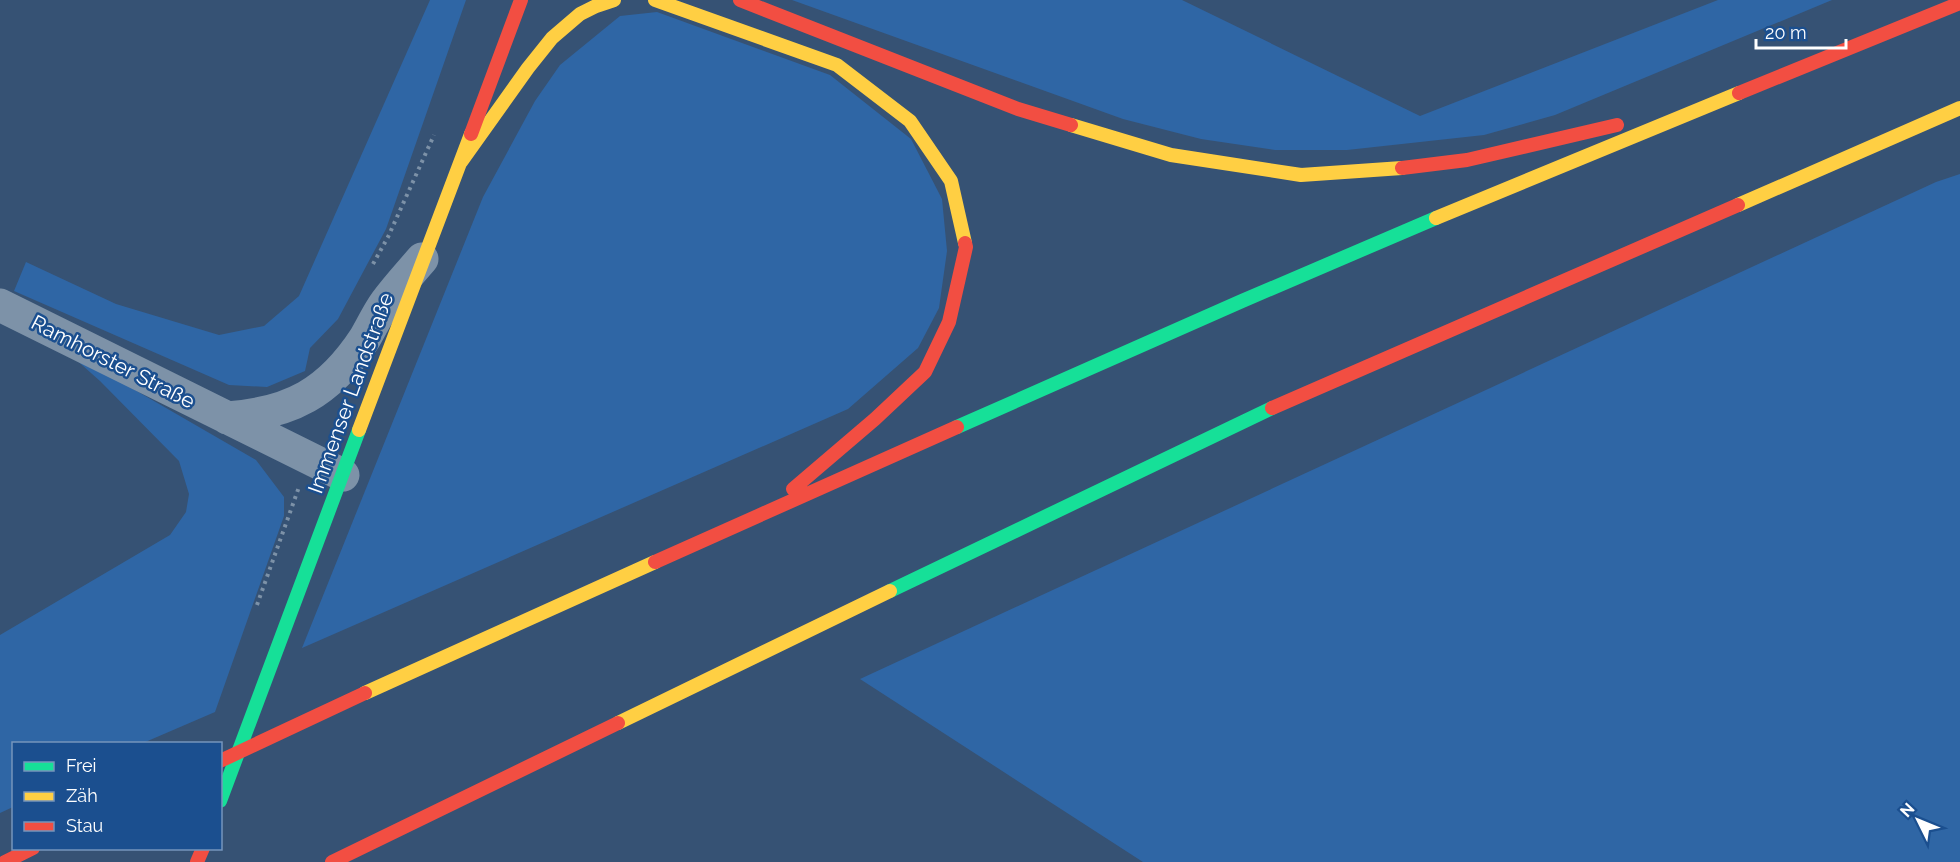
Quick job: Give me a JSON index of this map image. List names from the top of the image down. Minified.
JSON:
{"streets":{"main road":["Immenser Landstraße"],"street":["Ramhorster Straße"]},"crossings":[["Ramhorster Straße","Immenser Landstraße"]],"legend":["Frei","Zäh","Stau"],"scale_bar":"20 m","north":"top left"}
